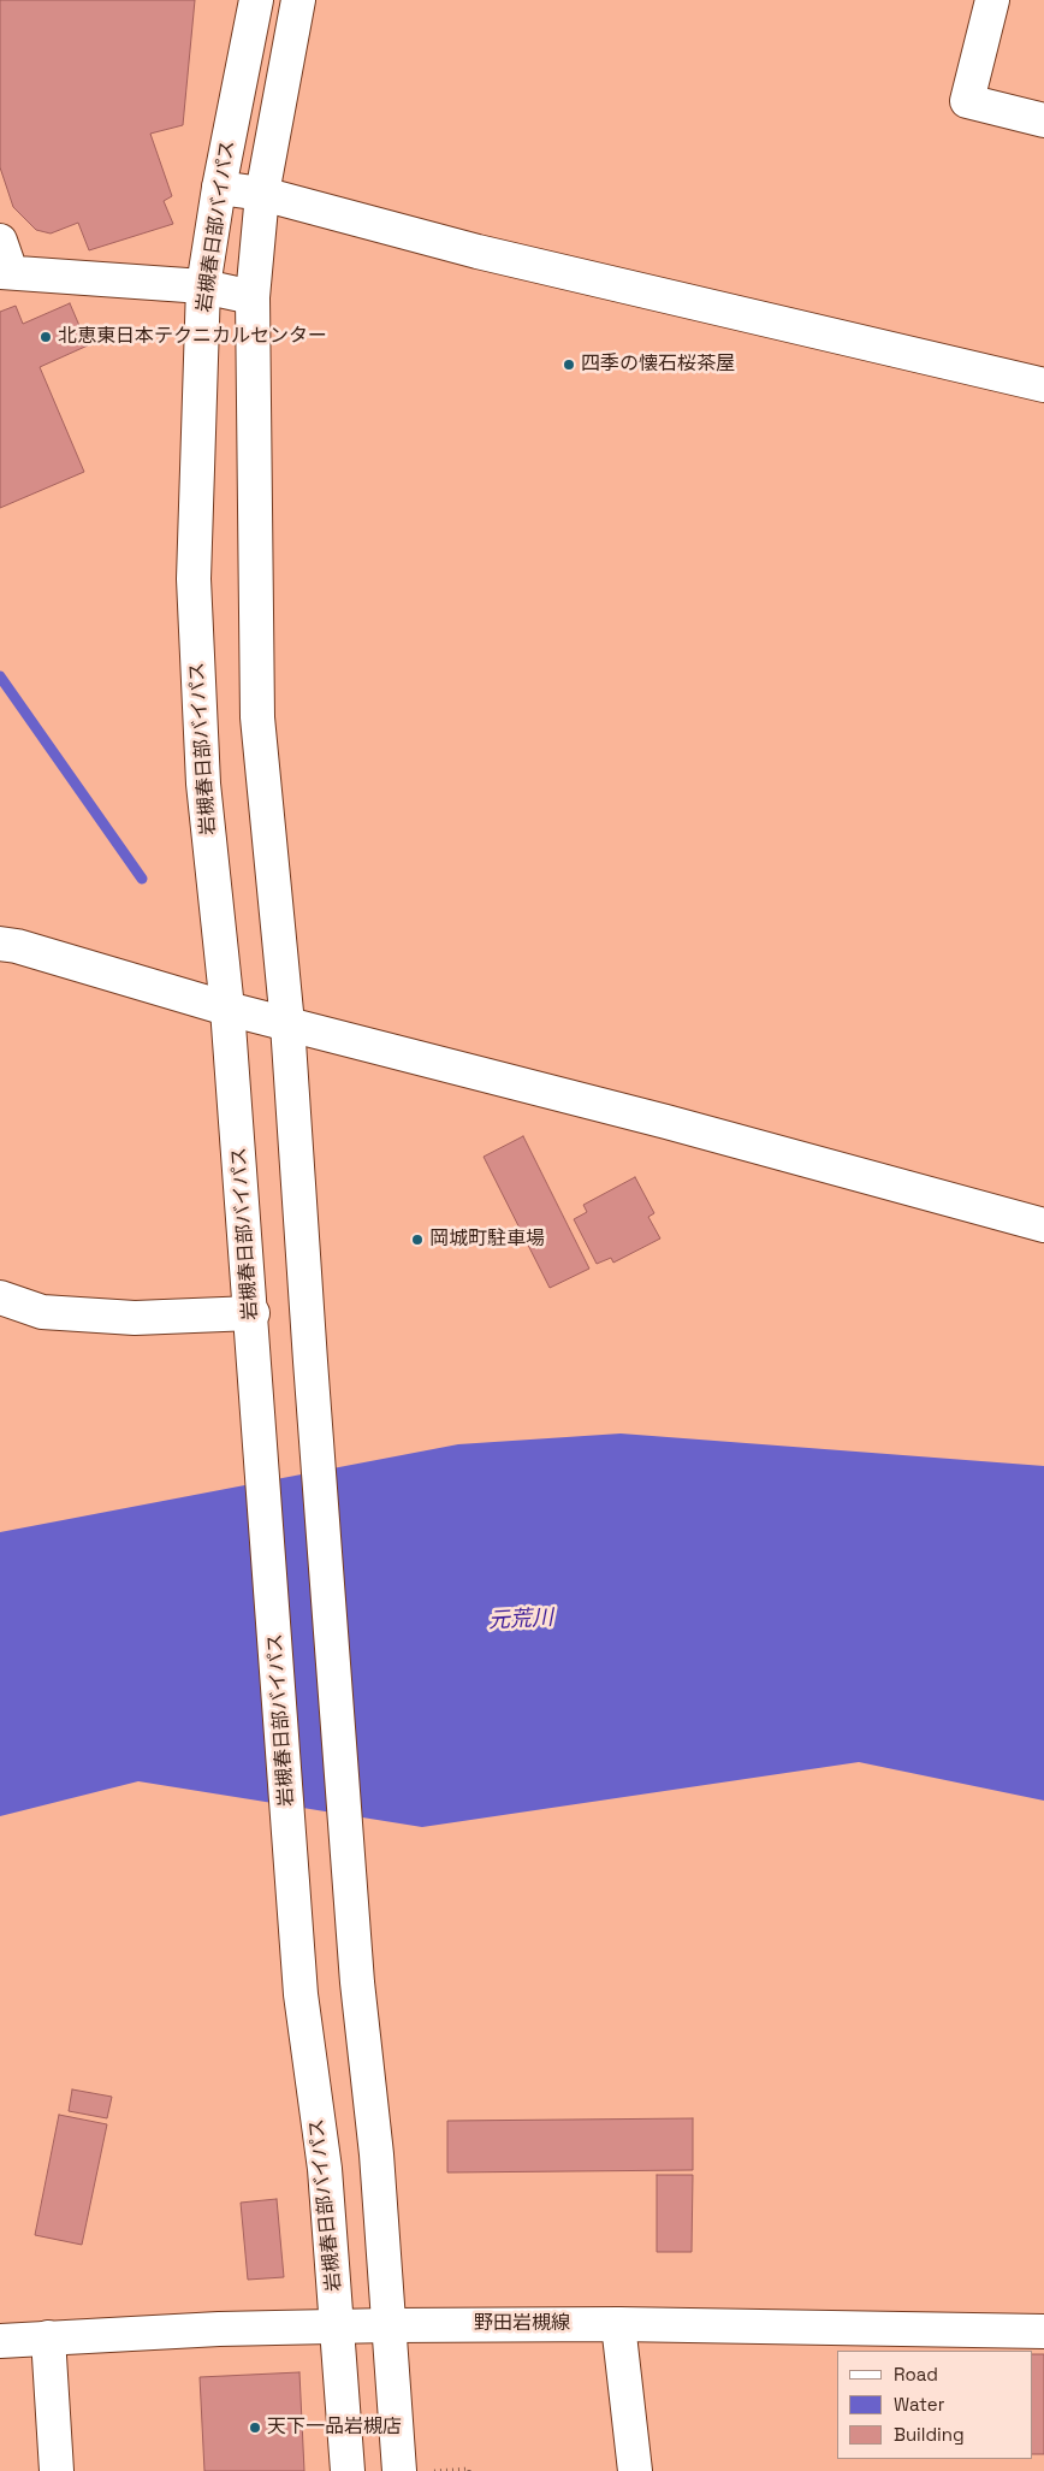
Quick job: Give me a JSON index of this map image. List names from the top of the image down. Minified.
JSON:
{"streets":{"main road":["岩槻春日部バイパス","野田岩槻線"]},"crossings":[["岩槻春日部バイパス","野田岩槻線"]],"water":["元荒川"],"places":["北恵東日本テクニカルセンター","四季の懐石桜茶屋","岡城町駐車場","天下一品岩槻店"],"legend":["Road","Water","Building"]}
